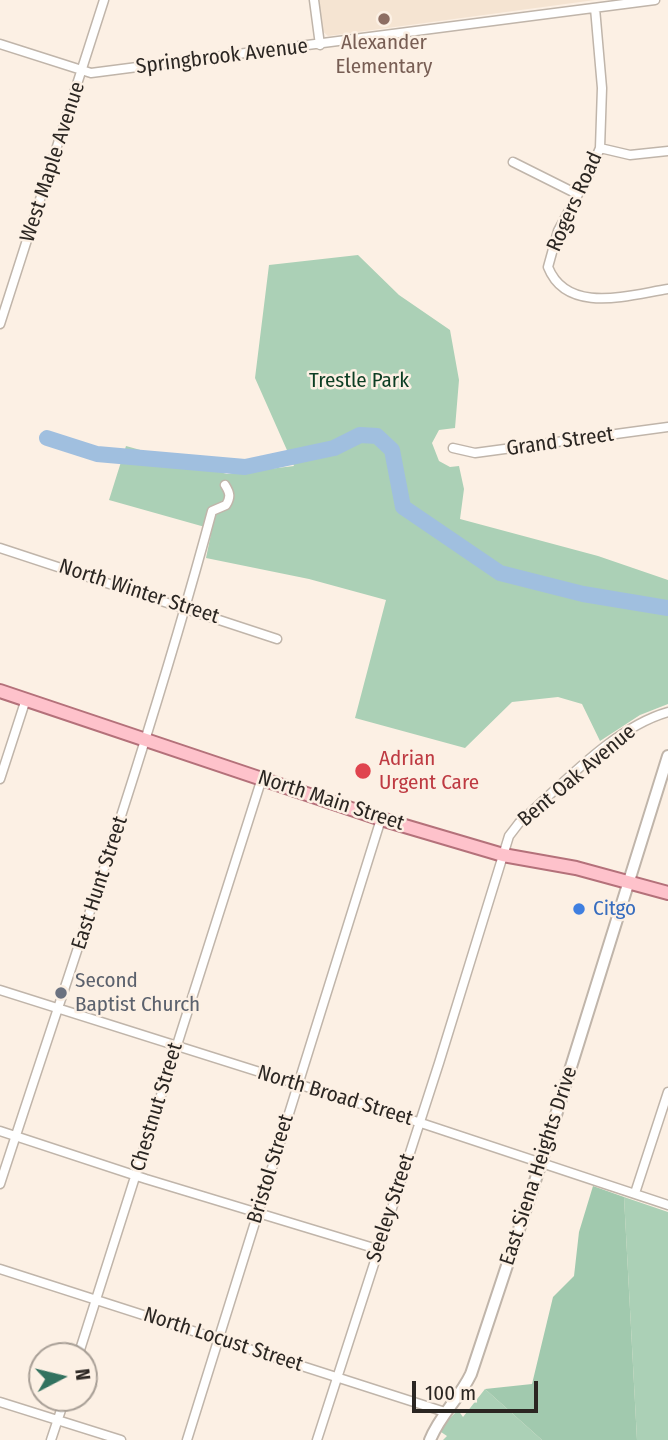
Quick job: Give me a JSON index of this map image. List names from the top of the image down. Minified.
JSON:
{"streets":{"main road":["North Main Street"],"street":["Springbrook Avenue","West Maple Avenue","Rogers Road","Grand Street","North Winter Street","Bent Oak Avenue","East Hunt Street","North Broad Street","Chestnut Street","East Siena Heights Drive","Bristol Street","Seeley Street","North Locust Street"]},"crossings":[["Springbrook Avenue","West Maple Avenue"],["Springbrook Avenue","Rogers Road"],["North Winter Street","East Hunt Street"],["Bent Oak Avenue","North Main Street"],["Bent Oak Avenue","Seeley Street"],["North Main Street","East Hunt Street"],["North Main Street","Chestnut Street"],["North Main Street","East Siena Heights Drive"],["North Main Street","Bristol Street"],["North Main Street","Seeley Street"],["East Hunt Street","North Broad Street"],["North Broad Street","Chestnut Street"],["North Broad Street","East Siena Heights Drive"],["North Broad Street","Bristol Street"],["North Broad Street","Seeley Street"],["Chestnut Street","North Locust Street"],["East Siena Heights Drive","North Locust Street"],["Bristol Street","North Locust Street"],["Seeley Street","North Locust Street"]],"parks":["Trestle Park"],"places":["Alexander Elementary","Adrian Urgent Care","Citgo","Second Baptist Church"],"scale_bar":"100 m","north":"right"}
